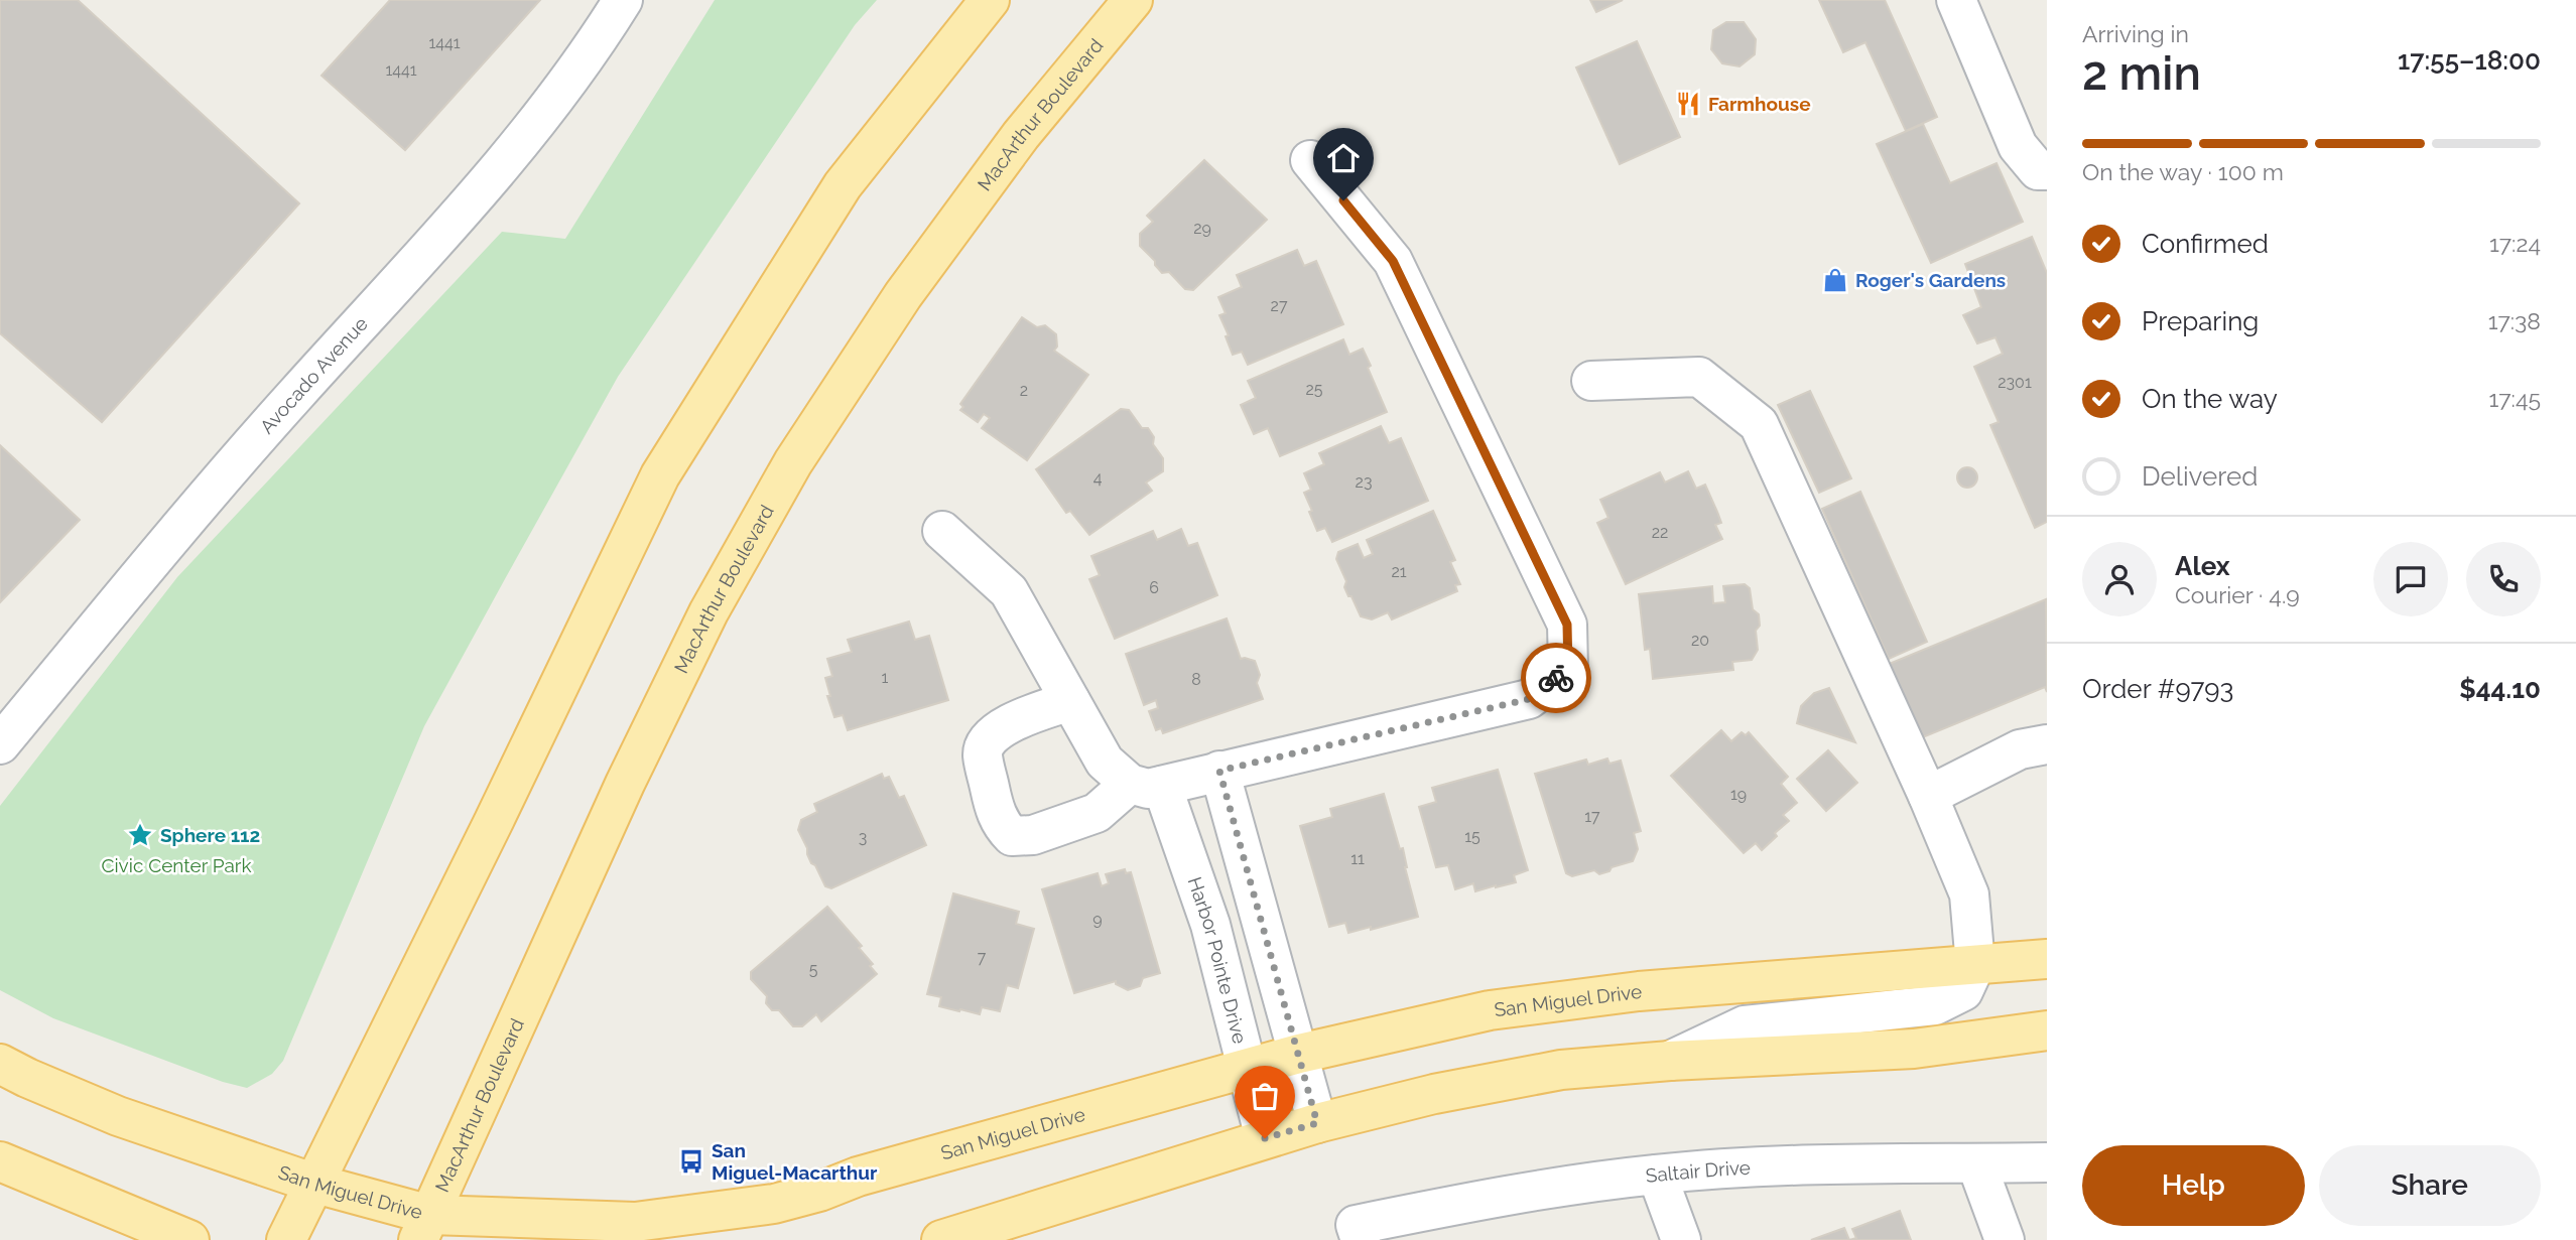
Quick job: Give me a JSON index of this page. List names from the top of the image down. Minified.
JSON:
{"streets":{"main road":["MacArthur Boulevard","San Miguel Drive"],"street":["Avocado Avenue","Harbor Pointe Drive","Saltair Drive"]},"crossings":[["MacArthur Boulevard","San Miguel Drive"],["Harbor Pointe Drive","San Miguel Drive"]],"parks":["Civic Center Park"],"places":{"restaurant":["Farmhouse"],"shop":["Roger's Gardens"],"place":["Sphere 112"],"bus stop":["San Miguel-Macarthur"]},"house_numbers":["1441","1441","29","27","2301","25","2","4","23","22","21","6","20","1","8","19","17","15","3","11","9","7","5"],"page":{"heading":["2 min","Arriving in","17:55–18:00"],"panel":["Alex","Courier · 4.9","Order #9793","$44.10"],"bar":"On the way · 100 m","list":[["Confirmed","17:24"],["Preparing","17:38"],["On the way","17:45"],"Delivered"],"buttons":["Help","Share"]}}
